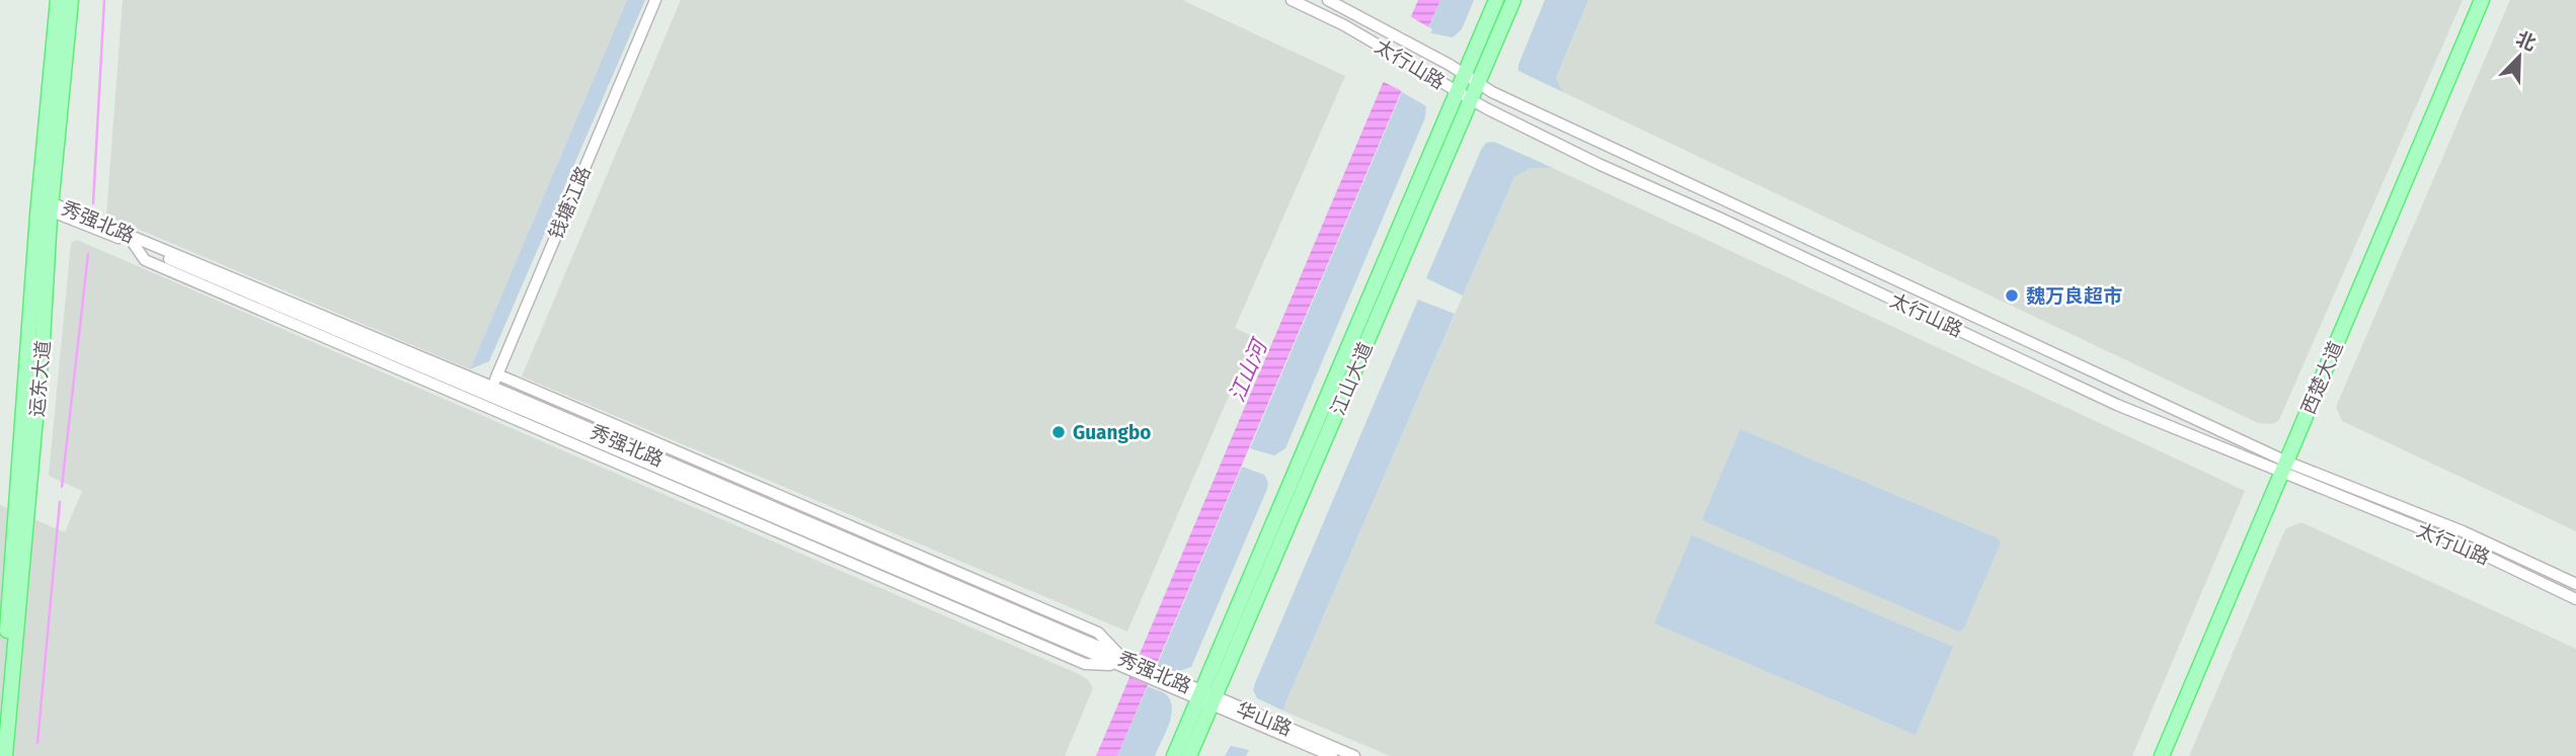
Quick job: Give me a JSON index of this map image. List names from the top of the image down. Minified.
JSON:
{"streets":{"main road":["西楚大道","运东大道","江山大道"],"street":["太行山路","钱塘江路","秀强北路","华山路"]},"crossings":[["太行山路","西楚大道"],["太行山路","江山大道"],["钱塘江路","秀强北路"],["秀强北路","运东大道"],["秀强北路","江山大道"],["秀强北路","华山路"],["江山大道","华山路"]],"water":["江山河"],"places":["魏万良超市","Guangbo"],"north":"top right"}
